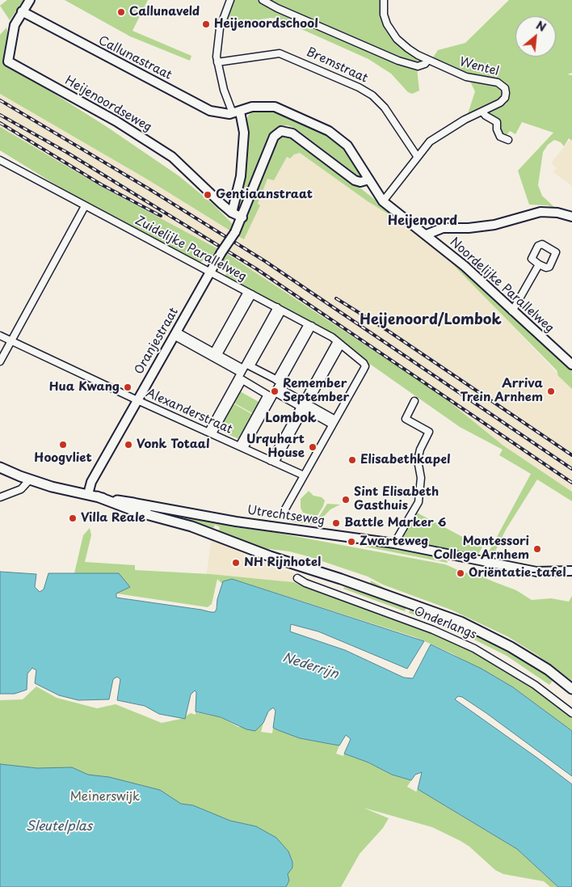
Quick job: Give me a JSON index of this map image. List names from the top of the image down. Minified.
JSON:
{"streets":{"main road":["Utrechtseweg","Onderlangs"],"street":["Callunastraat","Bremstraat","Wentel","Heijenoordseweg","Zuidelijke Parallelweg","Noordelijke Parallelweg","Oranjestraat","Alexanderstraat"]},"crossings":[["Callunastraat","Heijenoordseweg"],["Callunastraat","Noordelijke Parallelweg"],["Bremstraat","Wentel"],["Wentel","Noordelijke Parallelweg"],["Heijenoordseweg","Oranjestraat"],["Zuidelijke Parallelweg","Oranjestraat"],["Oranjestraat","Alexanderstraat"],["Oranjestraat","Utrechtseweg"],["Oranjestraat","Onderlangs"],["Utrechtseweg","Onderlangs"]],"districts":["Heijenoord","Heijenoord/Lombok","Lombok"],"water":["Nederrijn","Sleutelplas"],"parks":["Meinerswijk"],"places":["Callunaveld","Heijenoordschool","Gentiaanstraat","Hua Kwang","Remember September","Arriva Trein Arnhem","Hoogvliet","Vonk Totaal","Urquhart House","Elisabethkapel","Sint Elisabeth Gasthuis","Villa Reale","Battle Marker 6","Zwarteweg","Montessori College Arnhem","NH Rijnhotel","Oriëntatie-tafel"],"north":"top right"}
